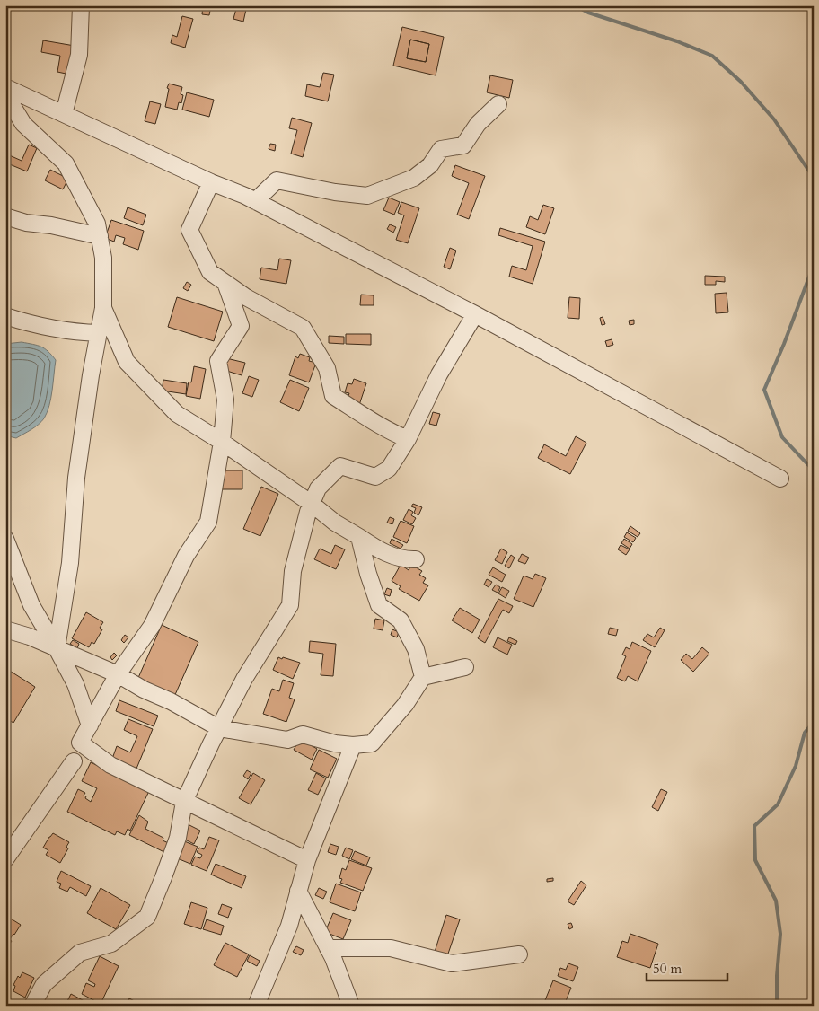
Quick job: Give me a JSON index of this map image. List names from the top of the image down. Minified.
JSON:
{"scale_bar":"50 m"}
